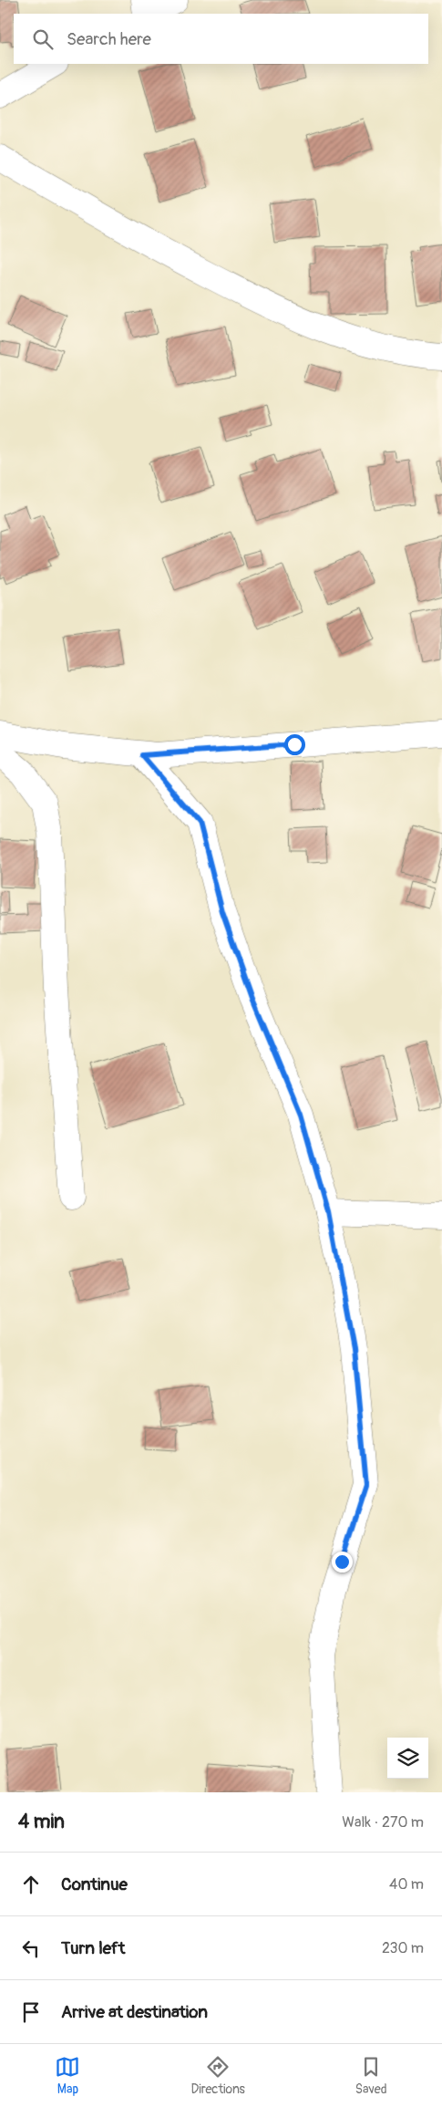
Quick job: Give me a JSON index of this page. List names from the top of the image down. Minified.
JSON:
{"page":{"search":"Search here","heading":["4 min","Walk · 270 m"],"list":[["Continue","40 m"],["Turn left","230 m"],"Arrive at destination"],"nav":["Map","Directions","Saved"]}}
